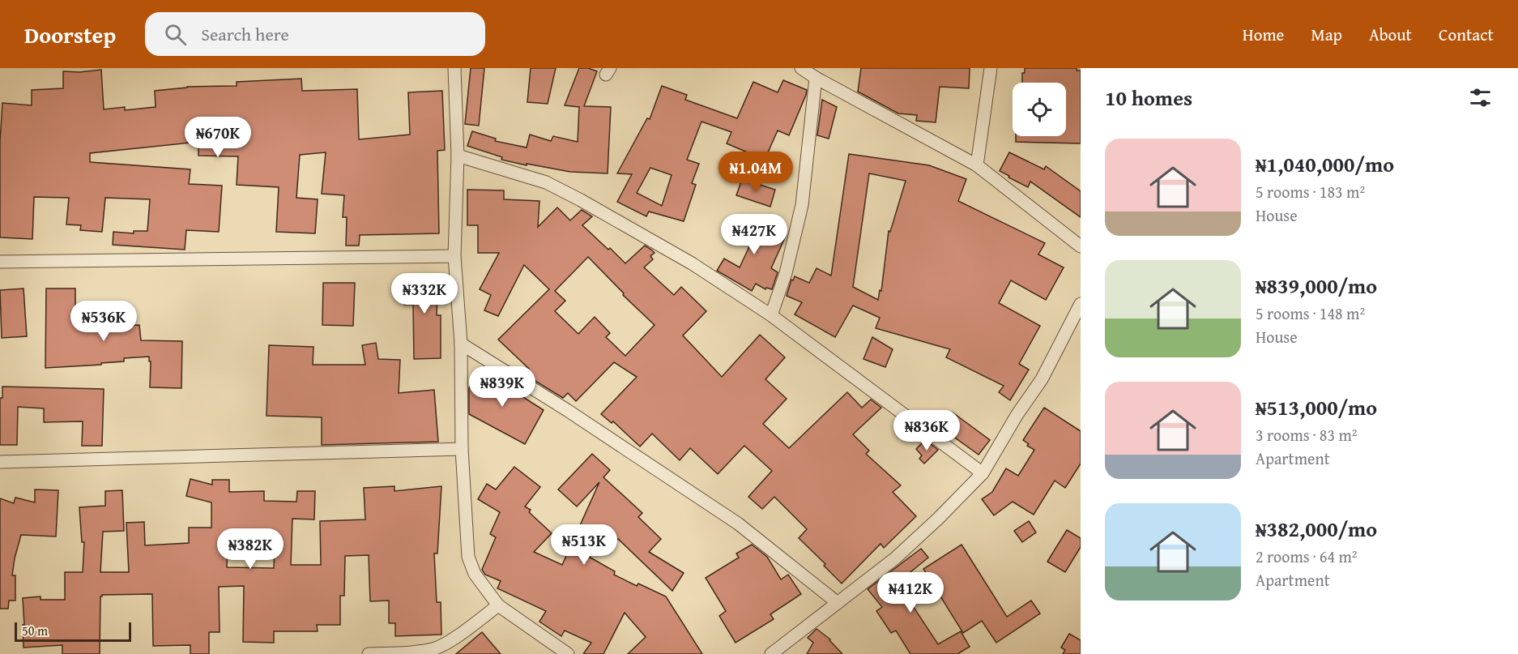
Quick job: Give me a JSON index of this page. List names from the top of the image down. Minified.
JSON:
{"scale_bar":"50 m","page":{"header":"Doorstep","search":"Search here","nav":["Home","Map","About","Contact"],"heading":"10 homes","price":["₦670K","₦1.04M","₦427K","₦332K","₦536K","₦839K","₦836K","₦513K","₦382K","₦412K"],"list":[{"name":"₦1,040,000/mo","note":"5 rooms · 183 m² · House"},{"name":"₦839,000/mo","note":"5 rooms · 148 m² · House"},{"name":"₦513,000/mo","note":"3 rooms · 83 m² · Apartment"},{"name":"₦382,000/mo","note":"2 rooms · 64 m² · Apartment"}],"scale":"50 m"}}
